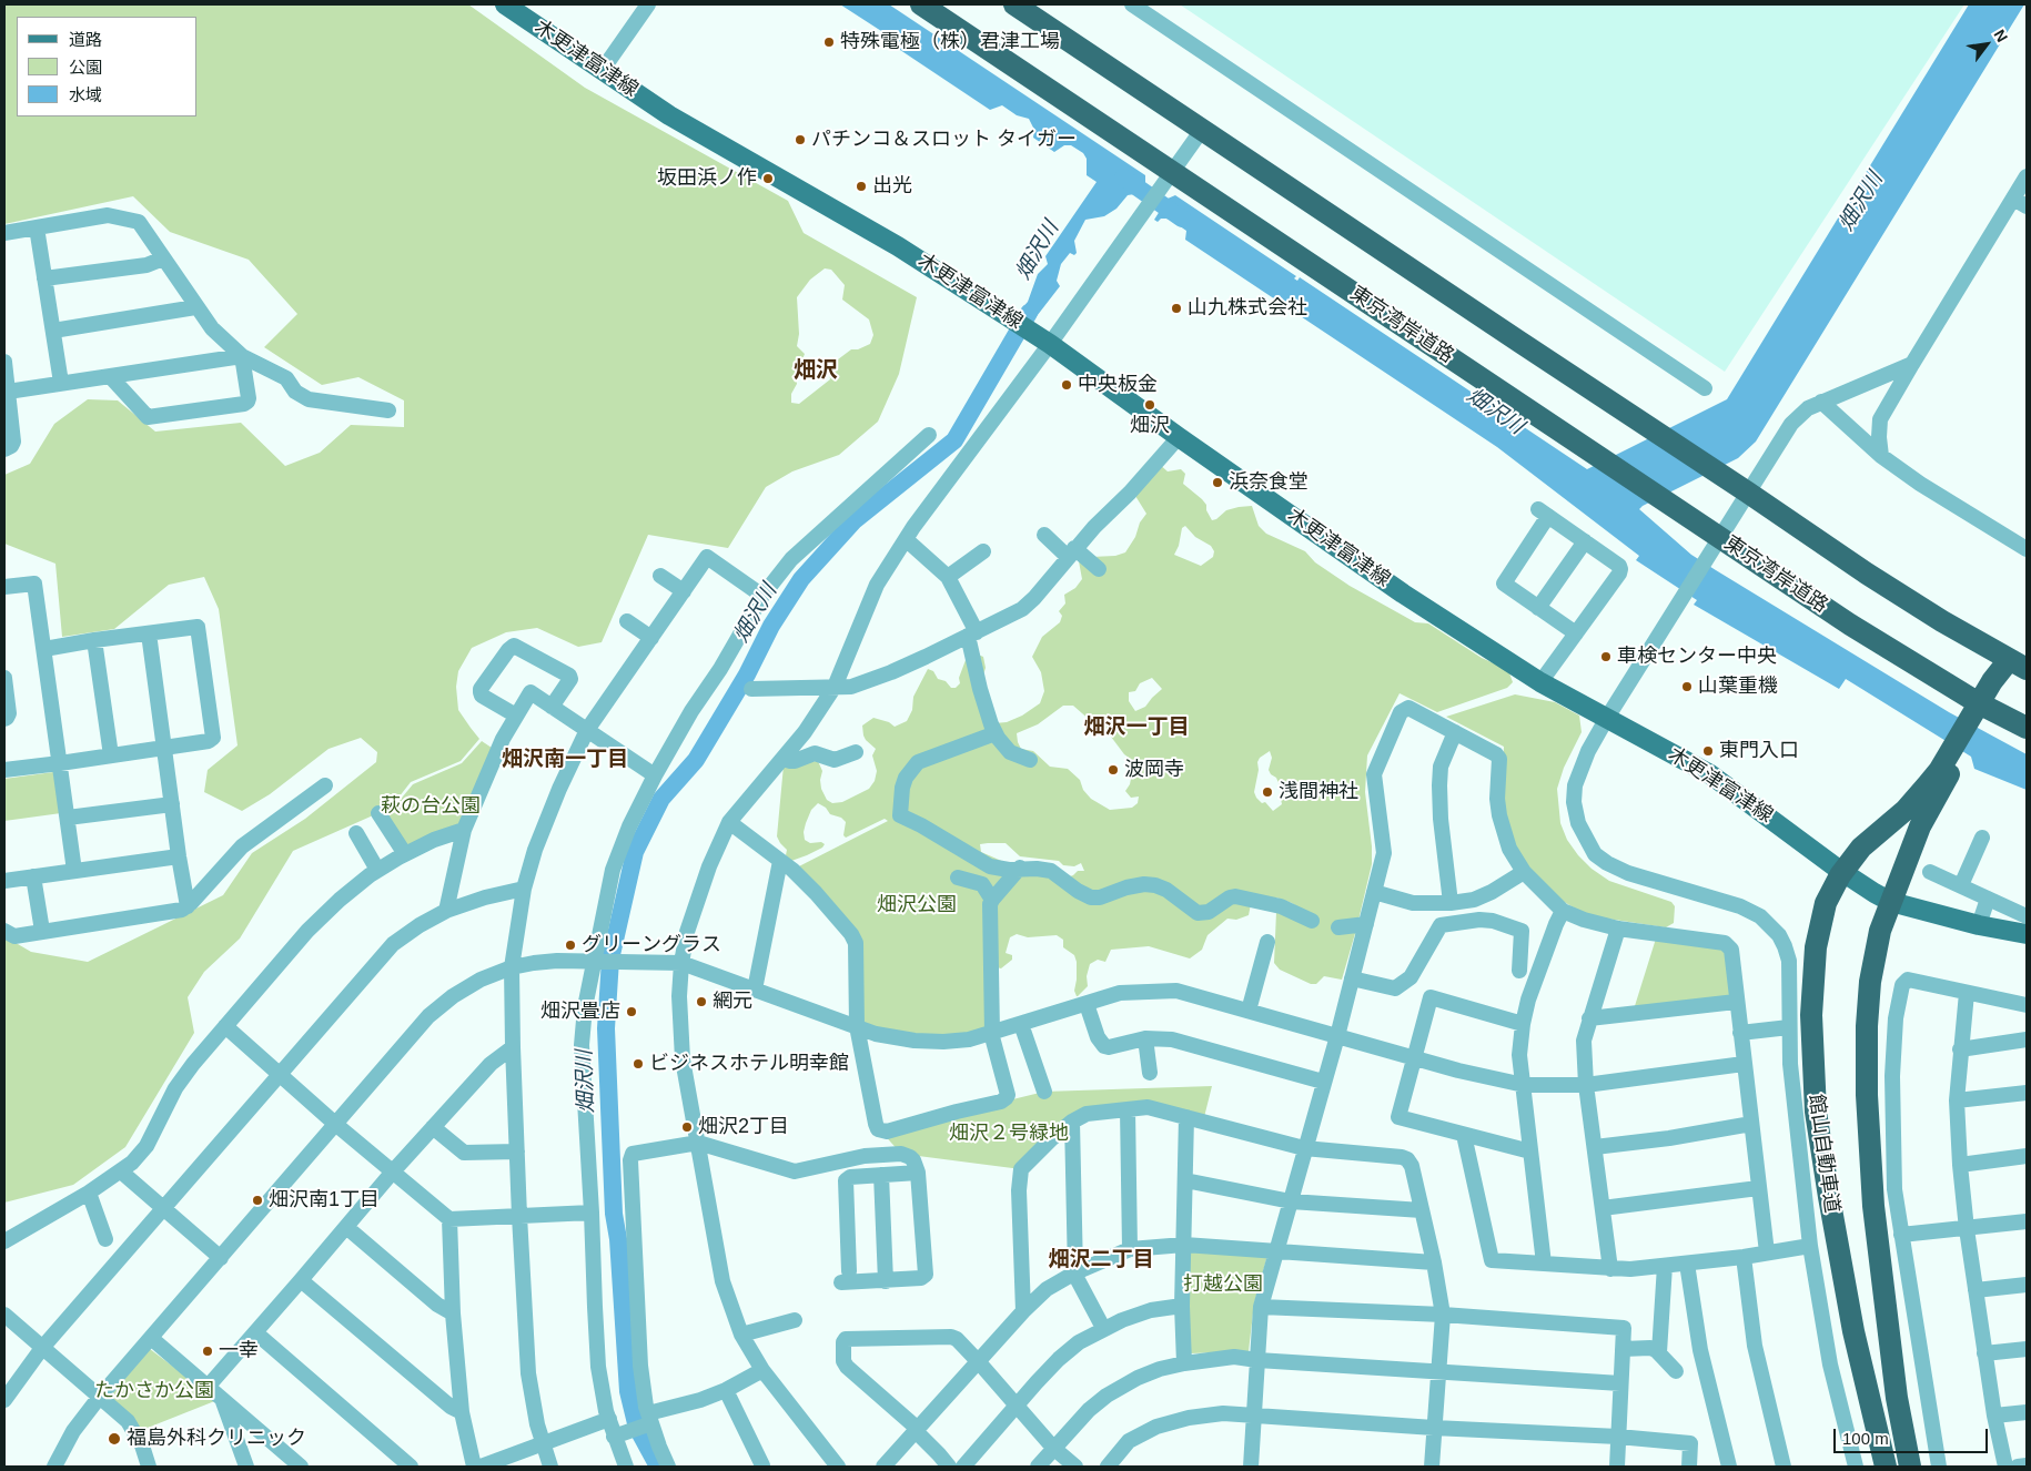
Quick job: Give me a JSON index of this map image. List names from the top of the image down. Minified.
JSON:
{"streets":{"highway":["東京湾岸道路","館山自動車道"],"main road":["木更津富津線"]},"districts":["畑沢","畑沢一丁目","畑沢南一丁目","畑沢二丁目"],"water":["畑沢川"],"parks":["萩の台公園","畑沢公園","畑沢２号緑地","打越公園","たかさか公園"],"places":["特殊電極（株）君津工場","パチンコ＆スロット タイガー","坂田浜ノ作","出光","山九株式会社","中央板金","畑沢","浜奈食堂","車検センター中央","山葉重機","東門入口","波岡寺","浅間神社","グリーングラス","網元","畑沢畳店","ビジネスホテル明幸館","畑沢2丁目","畑沢南1丁目","一幸","福島外科クリニック"],"legend":["道路","公園","水域"],"scale_bar":"100 m","north":"top right"}
